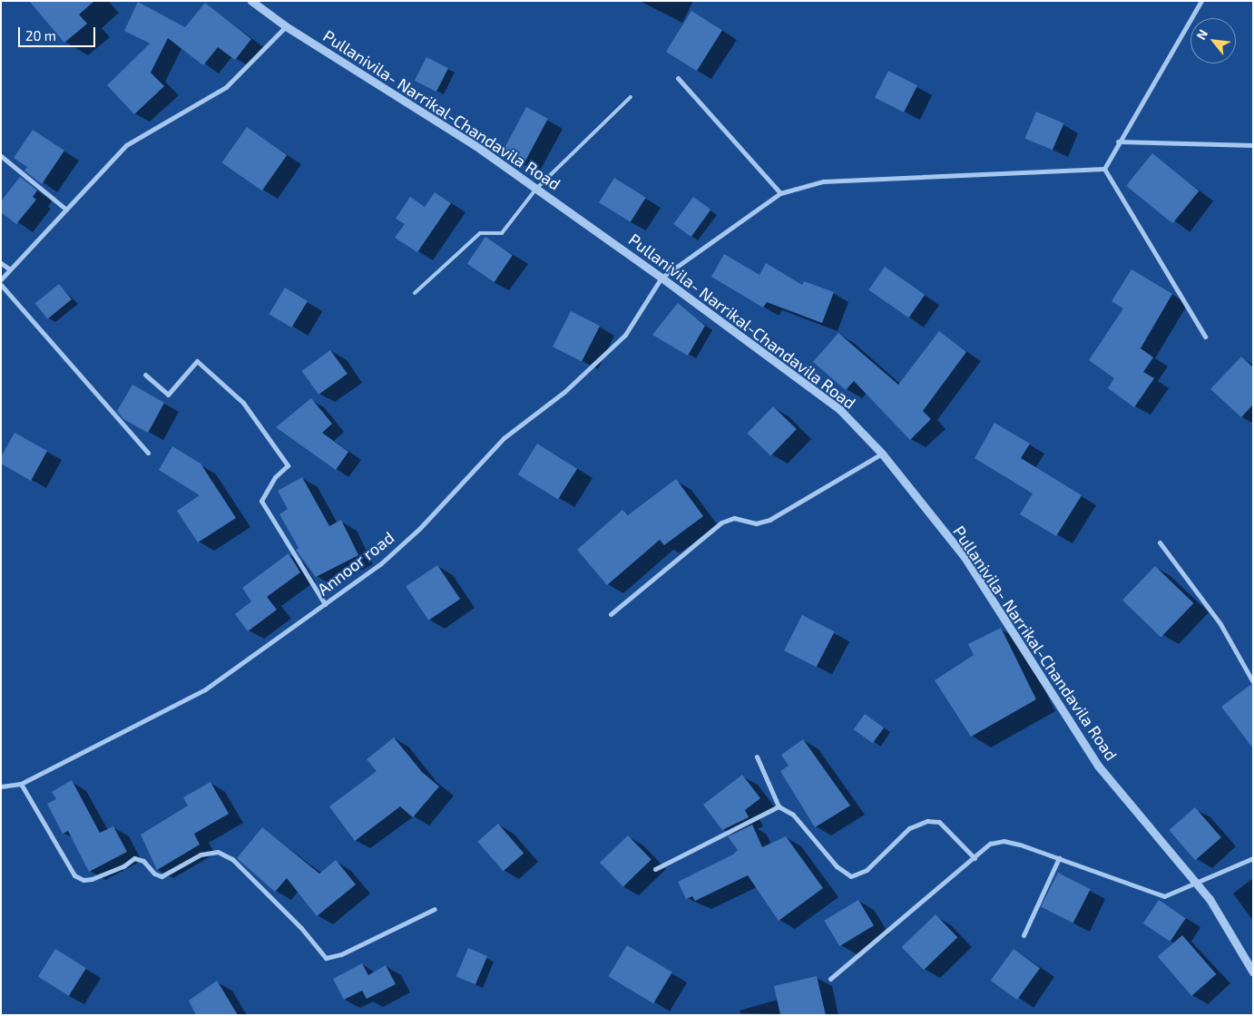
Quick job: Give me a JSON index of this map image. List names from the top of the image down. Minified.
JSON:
{"streets":{"street":["Pullanivila- Narrikal-Chandavila Road","Annoor road"]},"crossings":[["Pullanivila- Narrikal-Chandavila Road","Annoor road"]],"scale_bar":"20 m","north":"top left"}
